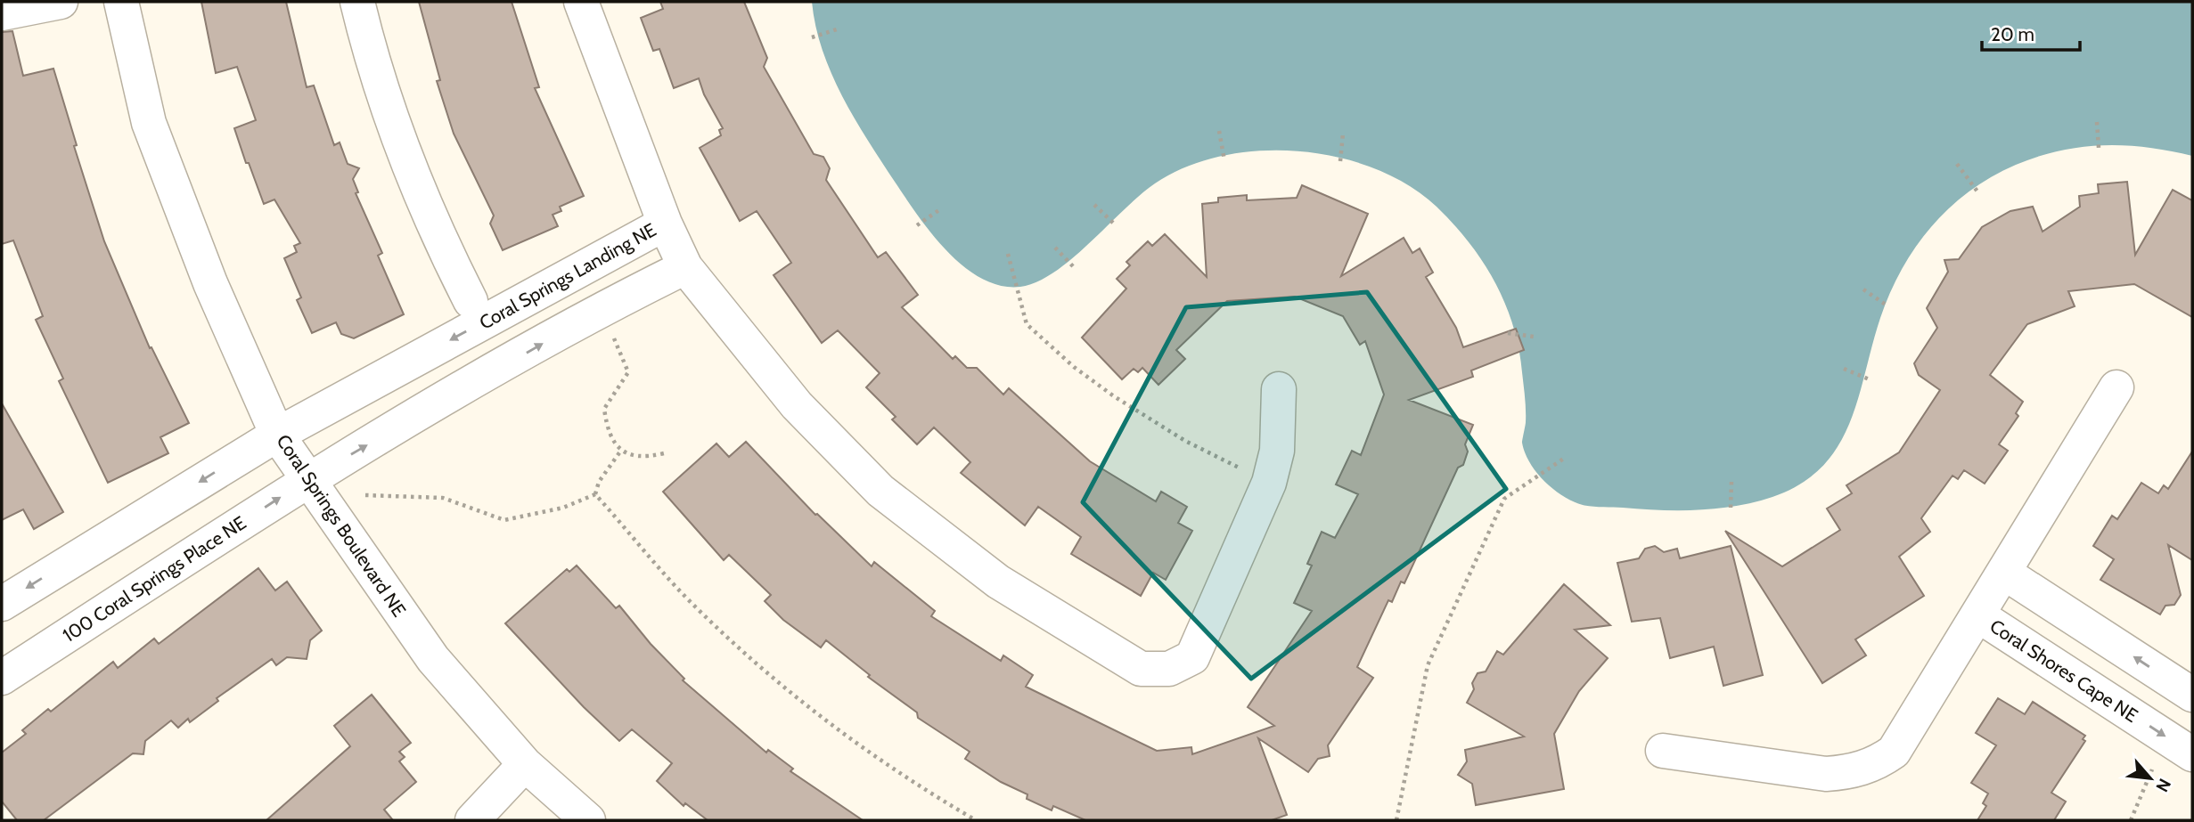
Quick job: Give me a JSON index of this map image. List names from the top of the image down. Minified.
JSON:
{"streets":{"street":["Coral Springs Landing NE","Coral Springs Boulevard NE","100 Coral Springs Place NE","Coral Shores Cape NE"]},"crossings":[["Coral Springs Landing NE","Coral Springs Boulevard NE"],["Coral Springs Boulevard NE","100 Coral Springs Place NE"]],"scale_bar":"20 m","north":"bottom right"}
